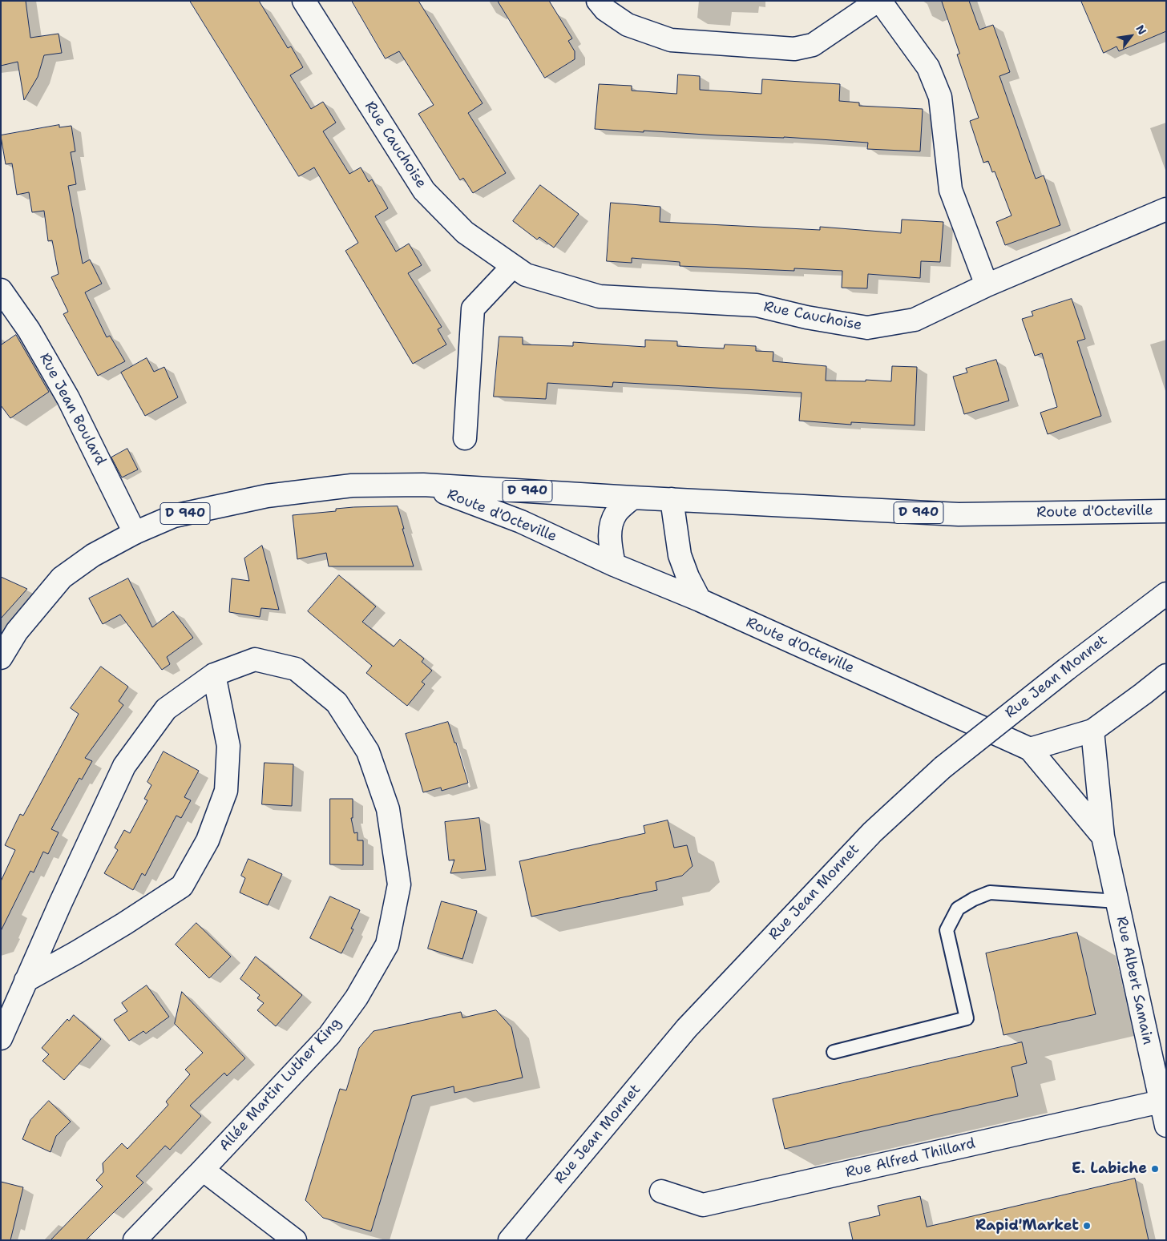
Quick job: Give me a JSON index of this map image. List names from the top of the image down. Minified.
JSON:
{"streets":{"street":["Rue Cauchoise","Rue Jean Boulard","D 940","Route d'Octeville","Rue Jean Monnet","Rue Albert Samain","Allée Martin Luther King","Rue Alfred Thillard"]},"crossings":[["Rue Jean Boulard","Route d'Octeville"],["Rue Albert Samain","Rue Alfred Thillard"]],"places":["E. Labiche","Rapid'Market"],"north":"top right"}
